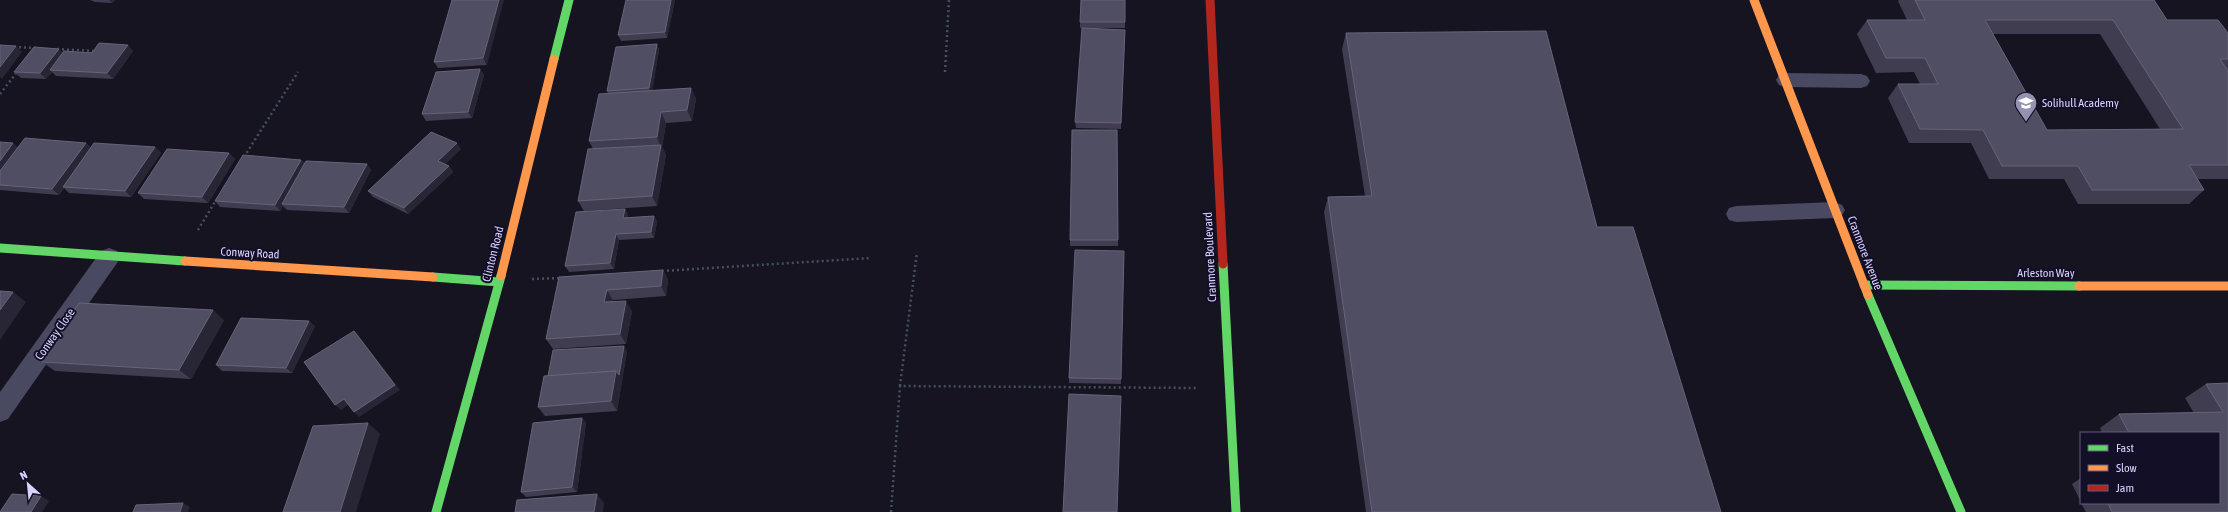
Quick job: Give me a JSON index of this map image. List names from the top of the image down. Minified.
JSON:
{"streets":{"street":["Conway Road","Cranmore Avenue","Clinton Road","Cranmore Boulevard","Arleston Way","Conway Close"]},"crossings":[["Conway Road","Clinton Road"],["Conway Road","Conway Close"],["Cranmore Avenue","Arleston Way"]],"places":{"school or university":["Solihull Academy"]},"legend":["Fast","Slow","Jam"],"north":"top left"}
